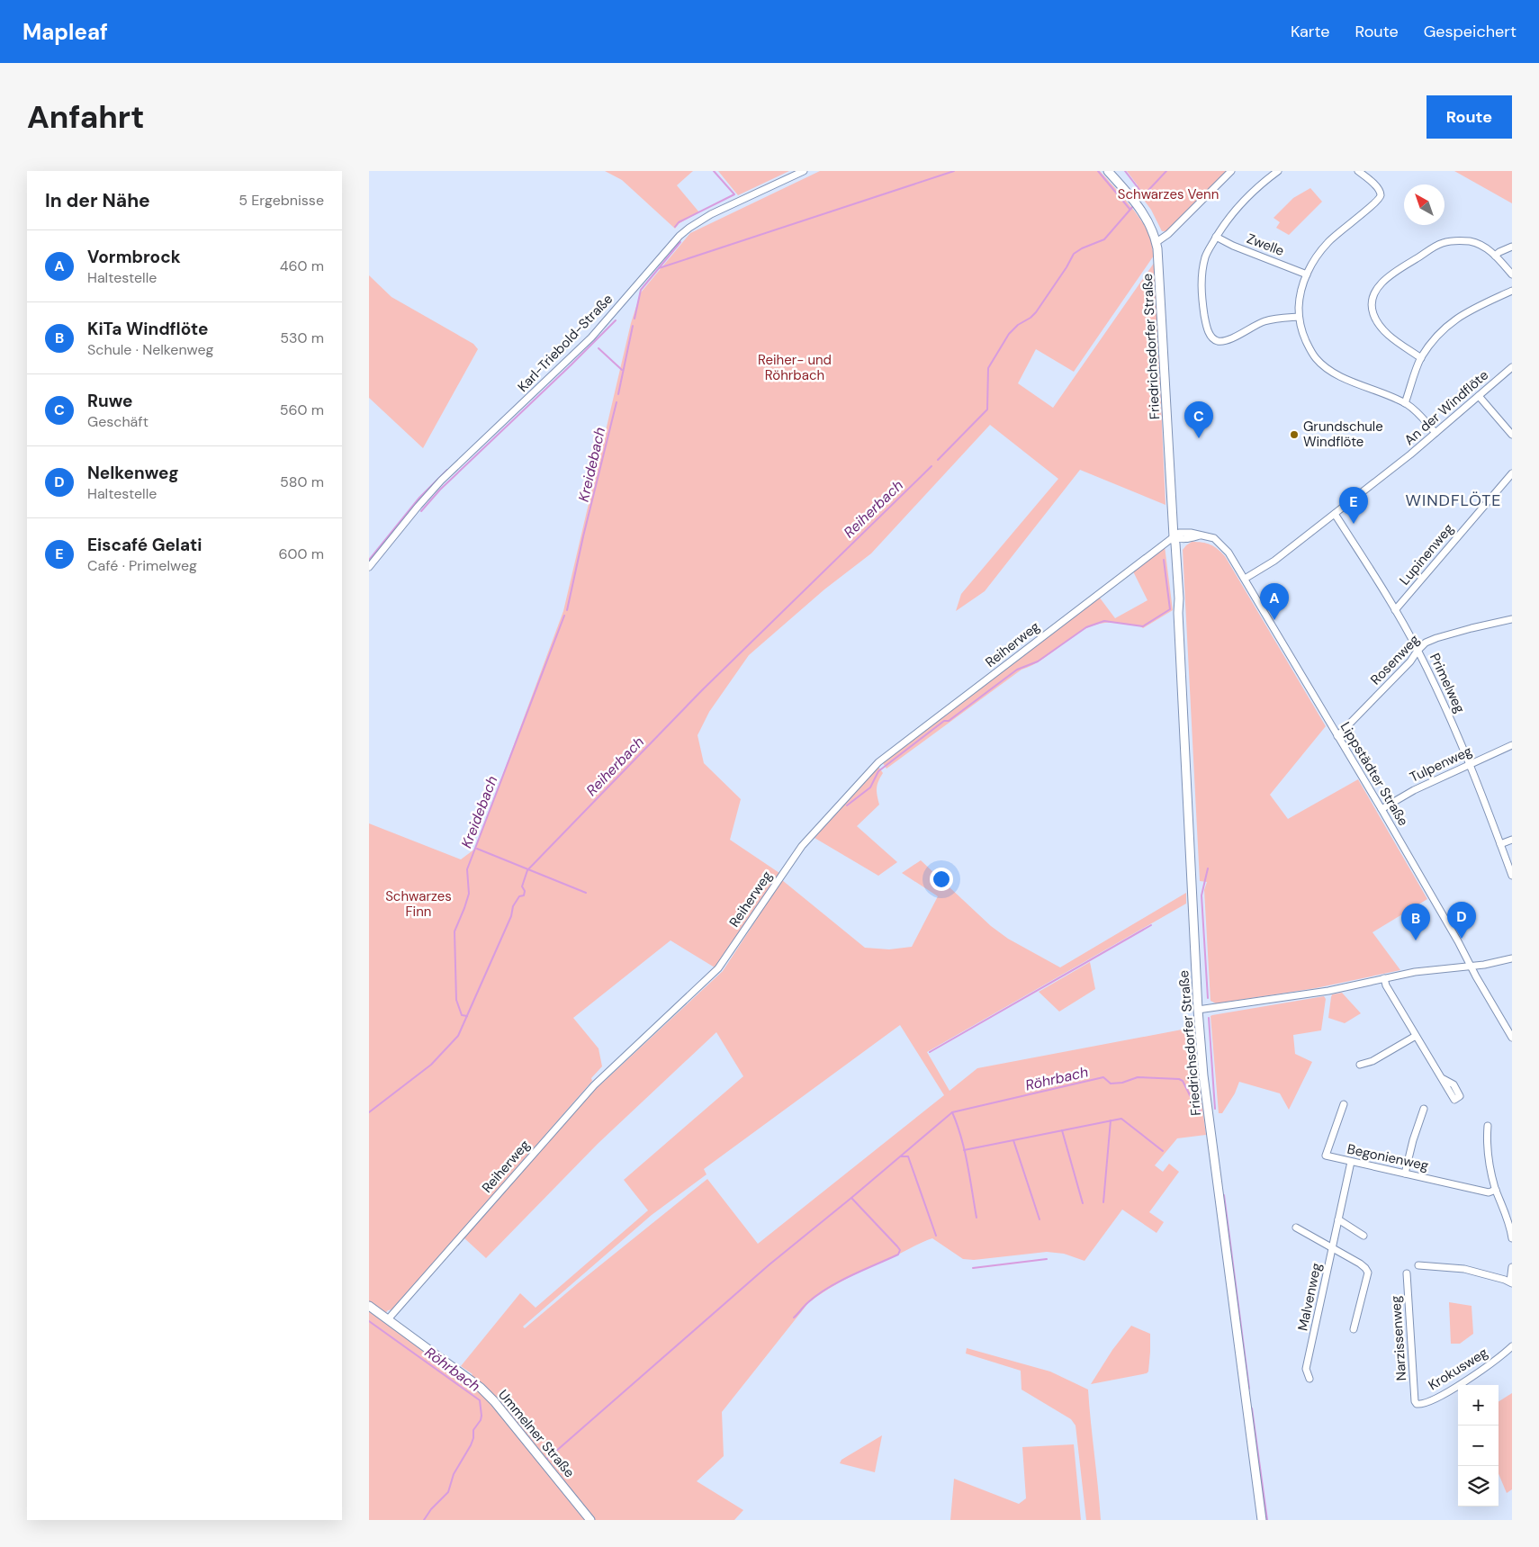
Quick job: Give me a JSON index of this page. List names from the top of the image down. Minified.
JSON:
{"streets":{"main road":["Friedrichsdorfer Straße","Ummelner Straße"],"street":["Zwelle","Karl-Triebold-Straße","An der Windflöte","Lupinenweg","Reiherweg","Rosenweg","Primelweg","Tulpenweg","Lippstädter Straße","Begonienweg","Malvenweg","Narzissenweg","Krokusweg"]},"crossings":[["Friedrichsdorfer Straße","Reiherweg"],["Friedrichsdorfer Straße","Lippstädter Straße"],["An der Windflöte","Primelweg"],["An der Windflöte","Lippstädter Straße"],["Lupinenweg","Primelweg"],["Reiherweg","Lippstädter Straße"],["Reiherweg","Ummelner Straße"],["Rosenweg","Primelweg"],["Rosenweg","Lippstädter Straße"],["Primelweg","Tulpenweg"],["Tulpenweg","Lippstädter Straße"],["Begonienweg","Malvenweg"],["Narzissenweg","Krokusweg"]],"districts":["WINDFLÖTE"],"water":["Kreidebach","Reiherbach","Röhrbach"],"parks":["Schwarzes Venn","Reiher- und Röhrbach","Schwarzes Finn"],"places":["Grundschule Windflöte"],"north":"top left","page":{"header":"Mapleaf","nav":["Karte","Route","Gespeichert"],"buttons":"Route","title":"Anfahrt","heading":["In der Nähe","5 Ergebnisse"],"list":[{"mark":"A","name":"Vormbrock","note":"Haltestelle","value":"460 m"},{"mark":"B","name":"KiTa Windflöte","note":"Schule · Nelkenweg","value":"530 m"},{"mark":"C","name":"Ruwe","note":"Geschäft","value":"560 m"},{"mark":"D","name":"Nelkenweg","note":"Haltestelle","value":"580 m"},{"mark":"E","name":"Eiscafé Gelati","note":"Café · Primelweg","value":"600 m"}],"pins":["C","E","A","D","B"],"map_buttons":["+","−"]}}
